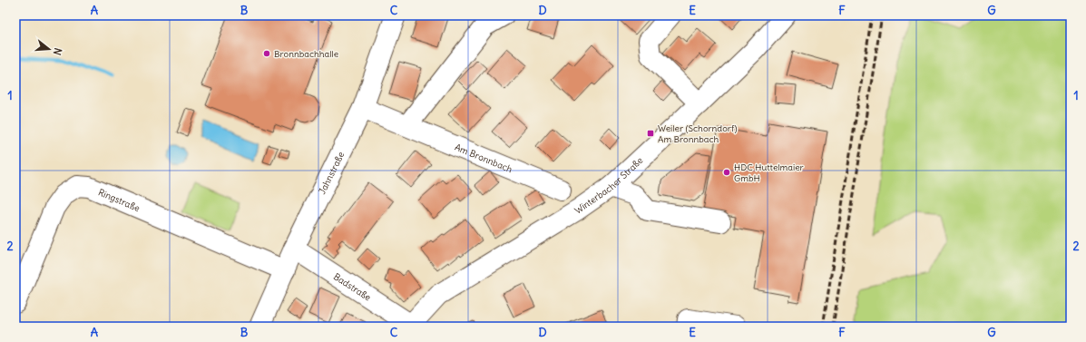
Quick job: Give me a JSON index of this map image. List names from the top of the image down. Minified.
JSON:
{"streets":{"street":["Am Bronnbach","Jahnstraße","Winterbacher Straße","Ringstraße","Badstraße"]},"crossings":[["Am Bronnbach","Jahnstraße"],["Jahnstraße","Ringstraße"],["Jahnstraße","Badstraße"],["Winterbacher Straße","Badstraße"]],"places":{"other":["Bronnbachhalle","HDC Huttelmaier GmbH"],"transit":["Weiler (Schorndorf) Am Bronnbach"]},"north":"right","grid":{"columns":["A","B","C","D","E","F","G"],"rows":["1","2"]}}
